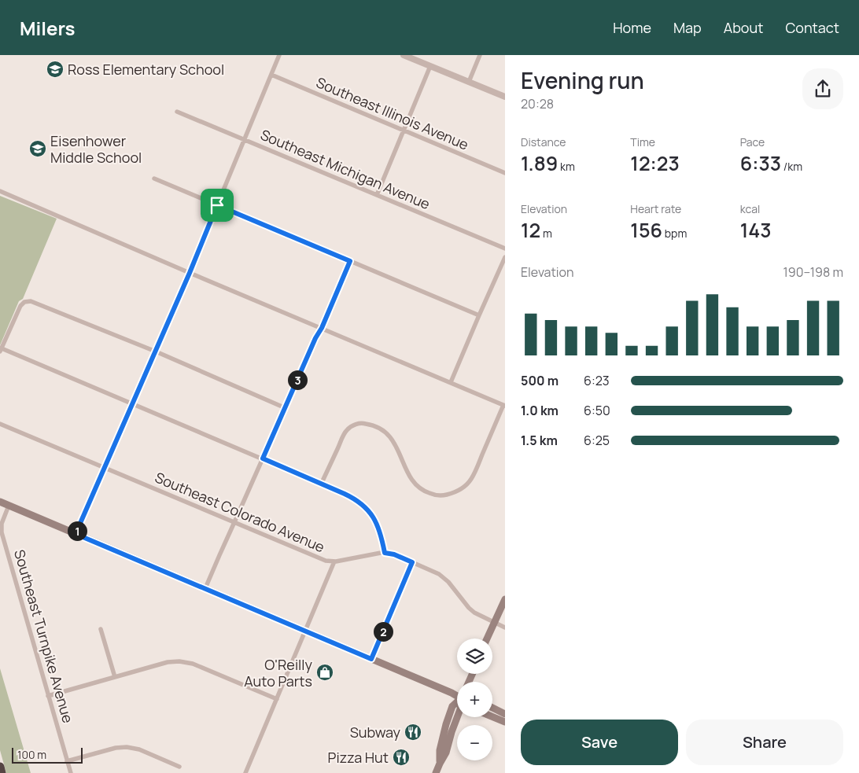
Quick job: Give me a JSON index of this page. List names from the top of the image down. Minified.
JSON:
{"streets":{"street":["Southeast Illinois Avenue","Southeast Michigan Avenue","Southeast Colorado Avenue","Southeast Turnpike Avenue"]},"places":{"school or university":["Ross Elementary School","Eisenhower Middle School"],"shop":["O'Reilly Auto Parts"],"restaurant":["Subway","Pizza Hut"]},"scale_bar":"100 m","page":{"header":"Milers","nav":["Home","Map","About","Contact"],"heading":["Evening run","20:28"],"stats":[["Distance","1.89 km"],["Time","12:23"],["Pace","6:33 /km"],["Elevation","12 m"],["Heart rate","156 bpm"],["kcal","143"]],"chart":["Elevation","190–198 m"],"list":[{"name":"500 m","note":"6:23"},{"name":"1.0 km","note":"6:50"},{"name":"1.5 km","note":"6:25"}],"pins":["3","1","2"],"map_buttons":["+","−"],"buttons":["Save","Share"],"scale":"100 m"}}
